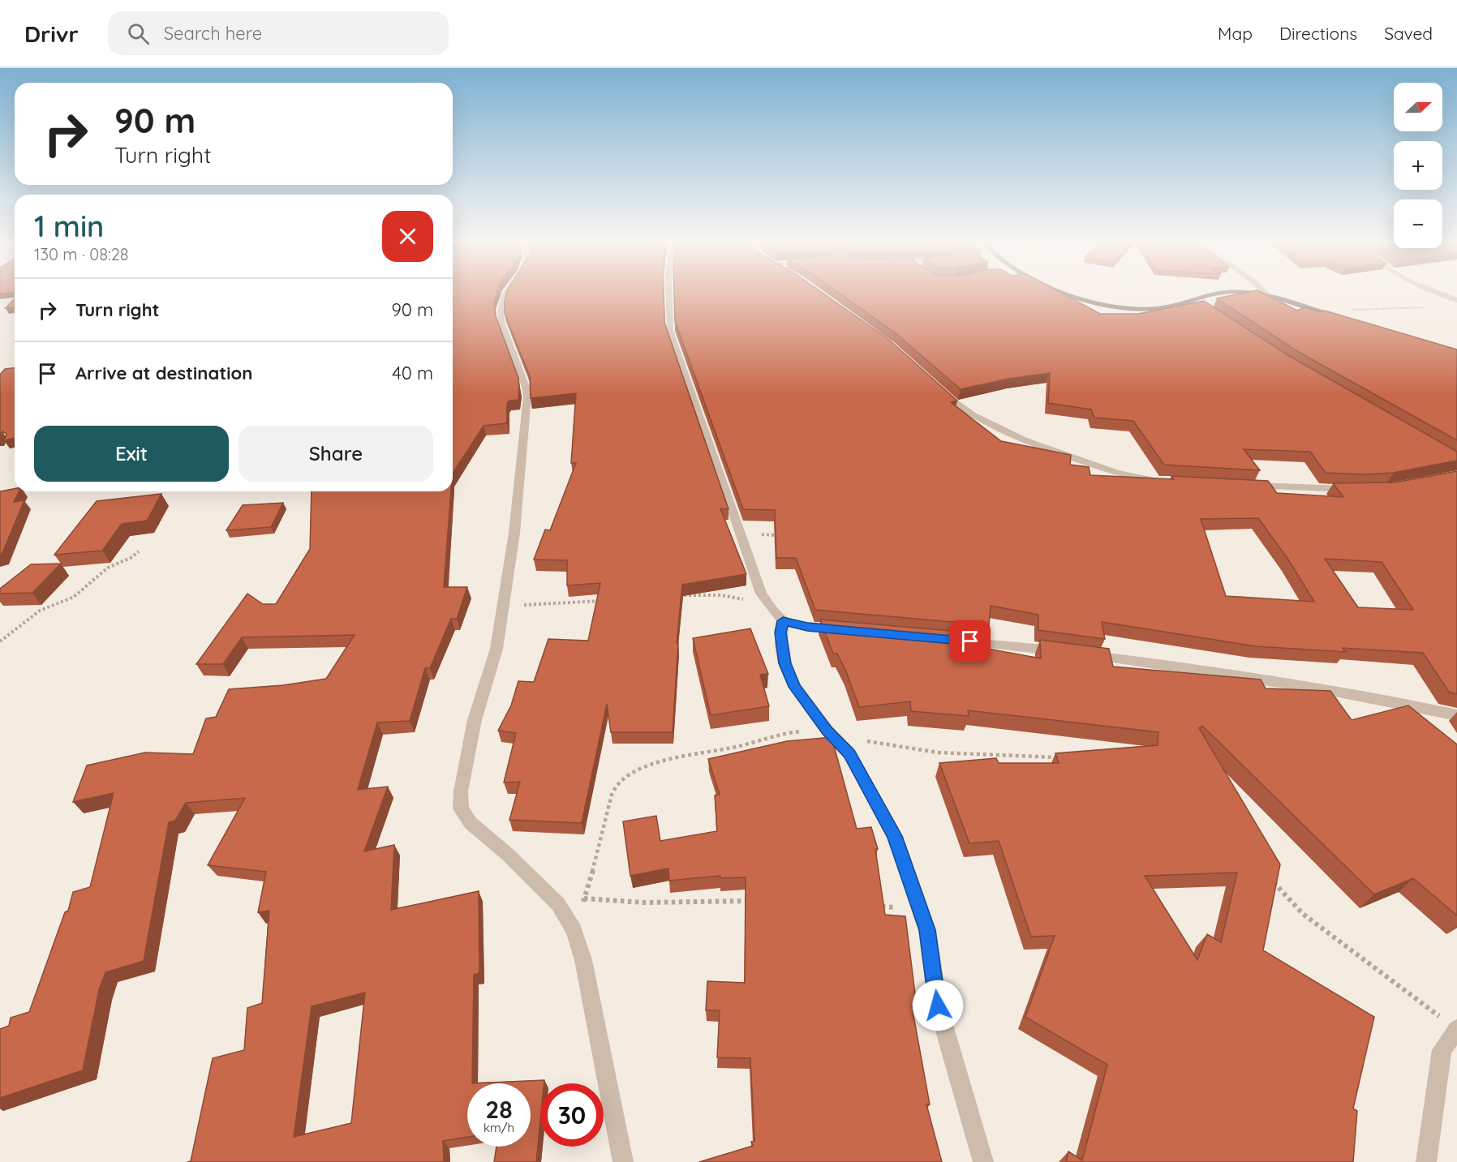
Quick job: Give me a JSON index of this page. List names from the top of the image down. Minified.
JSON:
{"north":"right","page":{"header":"Drivr","search":"Search here","nav":["Map","Directions","Saved"],"map_buttons":["+","−"],"turn":["90 m","Turn right"],"heading":["1 min","130 m · 08:28"],"list":[{"name":"Turn right","value":"90 m"},{"name":"Arrive at destination","value":"40 m"}],"buttons":["Exit","Share"],"speed":"28 km/h","limit":"30"}}
